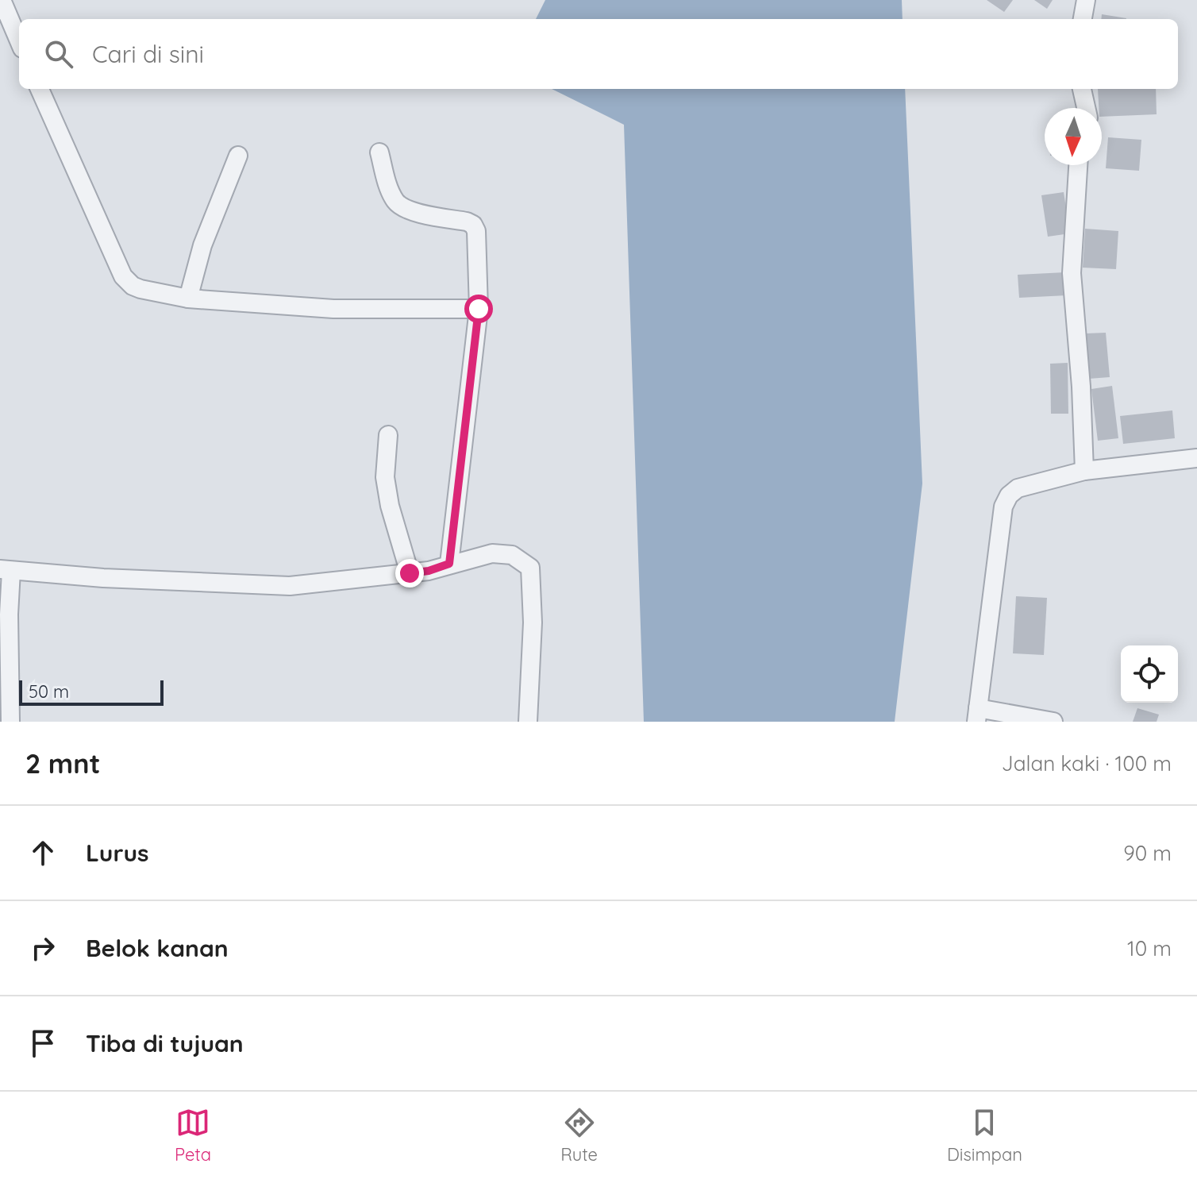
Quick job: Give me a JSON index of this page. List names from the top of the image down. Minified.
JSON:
{"scale_bar":"50 m","north":"bottom","page":{"search":"Cari di sini","scale":"50 m","heading":["2 mnt","Jalan kaki · 100 m"],"list":[["Lurus","90 m"],["Belok kanan","10 m"],"Tiba di tujuan"],"nav":["Peta","Rute","Disimpan"]}}
